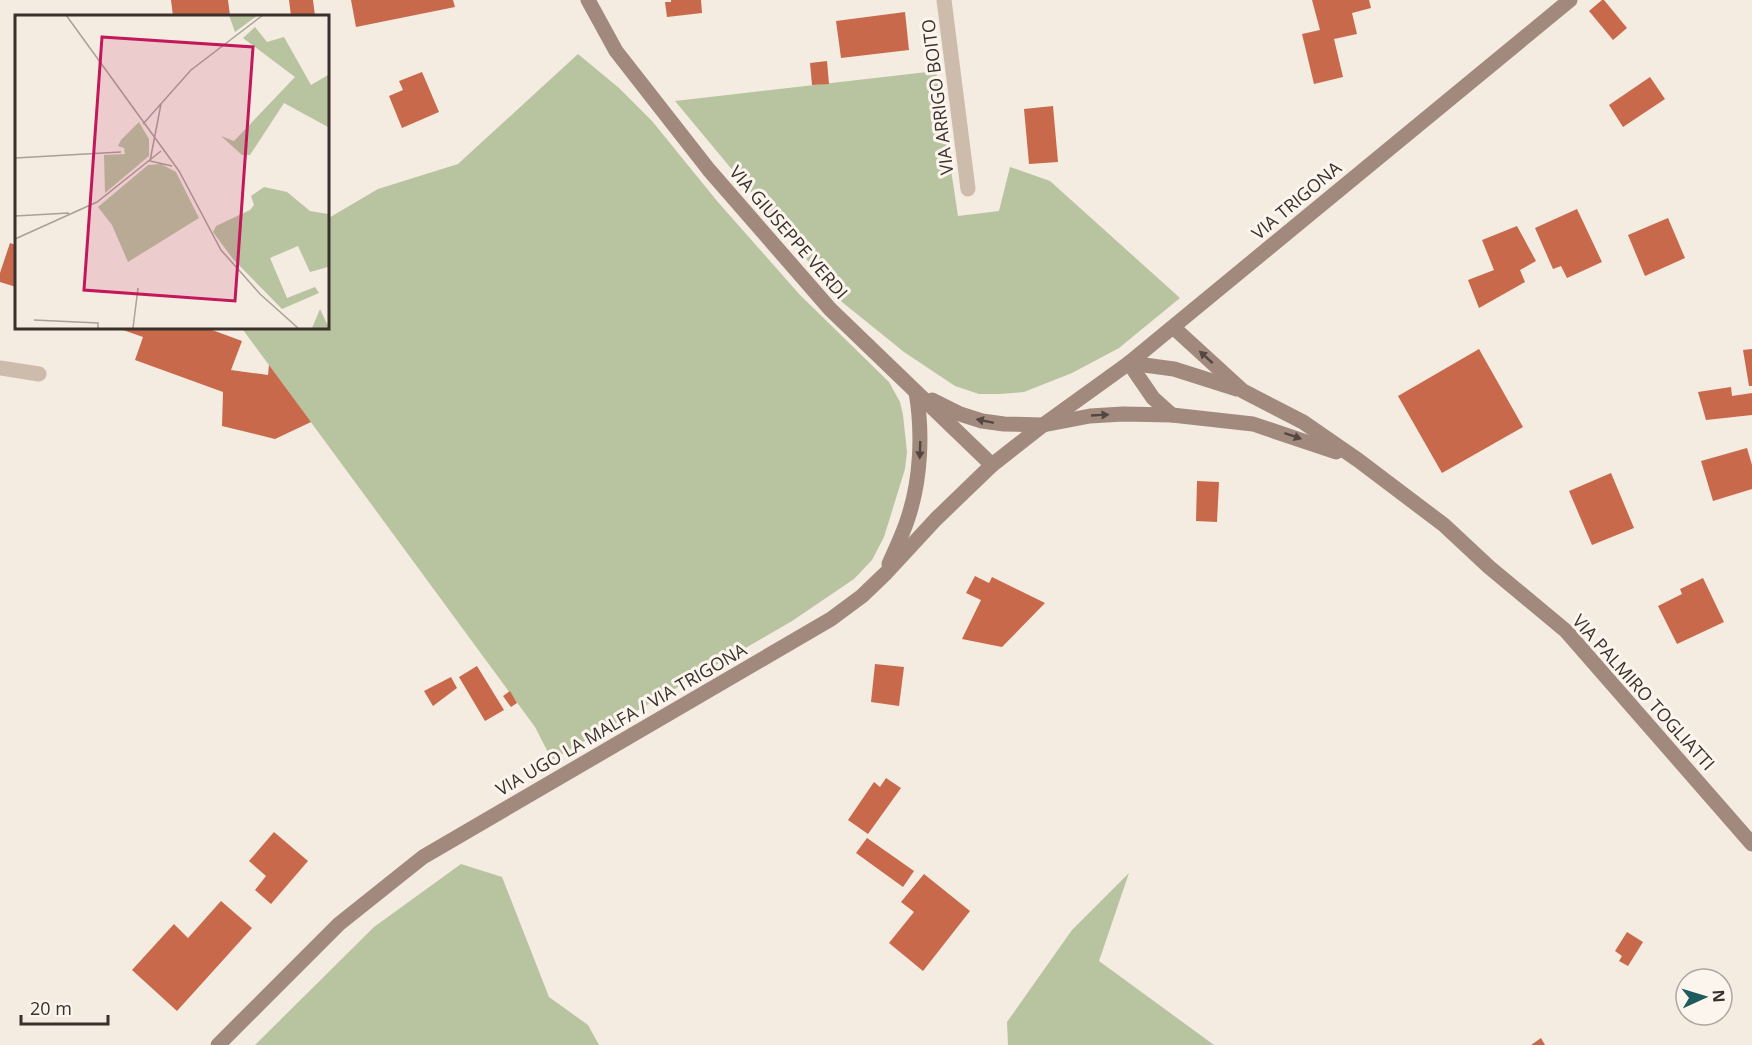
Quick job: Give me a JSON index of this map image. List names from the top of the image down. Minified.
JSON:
{"streets":{"street":["VIA ARRIGO BOITO","VIA TRIGONA","VIA GIUSEPPE VERDI","VIA PALMIRO TOGLIATTI","VIA UGO LA MALFA / VIA TRIGONA"]},"crossings":[["VIA TRIGONA","VIA UGO LA MALFA / VIA TRIGONA"],["VIA GIUSEPPE VERDI","VIA UGO LA MALFA / VIA TRIGONA"]],"scale_bar":"20 m","north":"right"}
